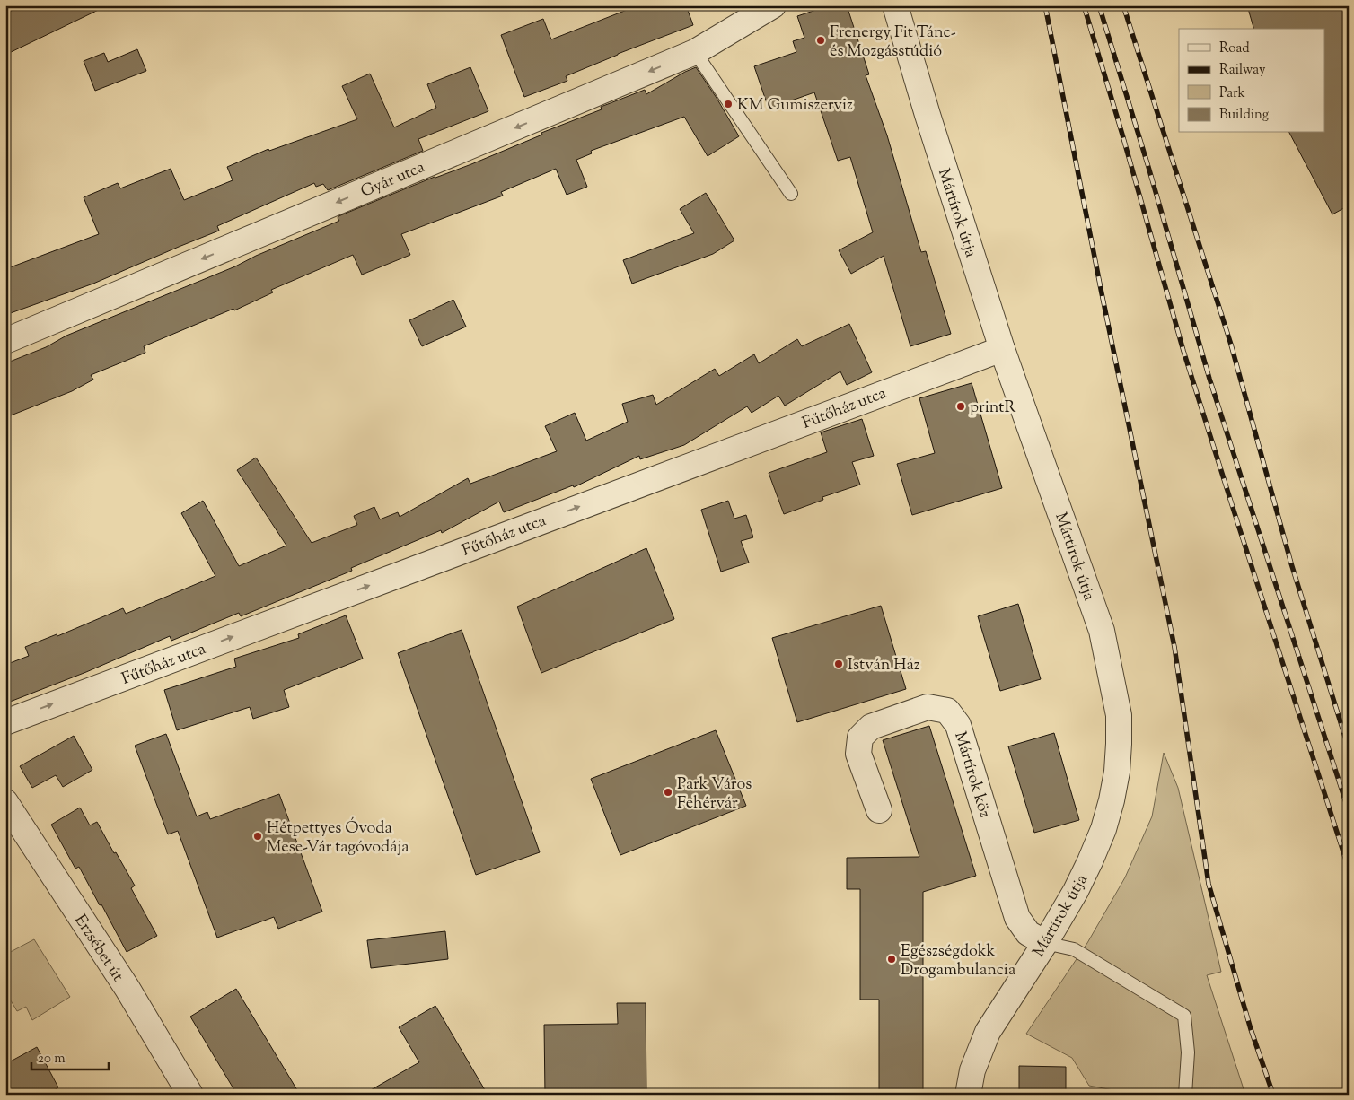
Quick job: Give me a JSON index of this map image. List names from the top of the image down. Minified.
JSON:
{"streets":{"street":["Gyár utca","Mártírok útja","Fűtőház utca","Mártírok köz","Erzsébet út"]},"crossings":[["Mártírok útja","Fűtőház utca"],["Mártírok útja","Mártírok köz"]],"one_way":["Gyár utca","Fűtőház utca"],"places":["Frenergy Fit Tánc- és Mozgásstúdió","KM Gumiszerviz","printR","István Ház","Park Város Fehérvár","Hétpettyes Óvoda Mese-Vár tagóvodája","Egészségdokk Drogambulancia"],"legend":["Road","Railway","Park","Building"],"scale_bar":"20 m"}
